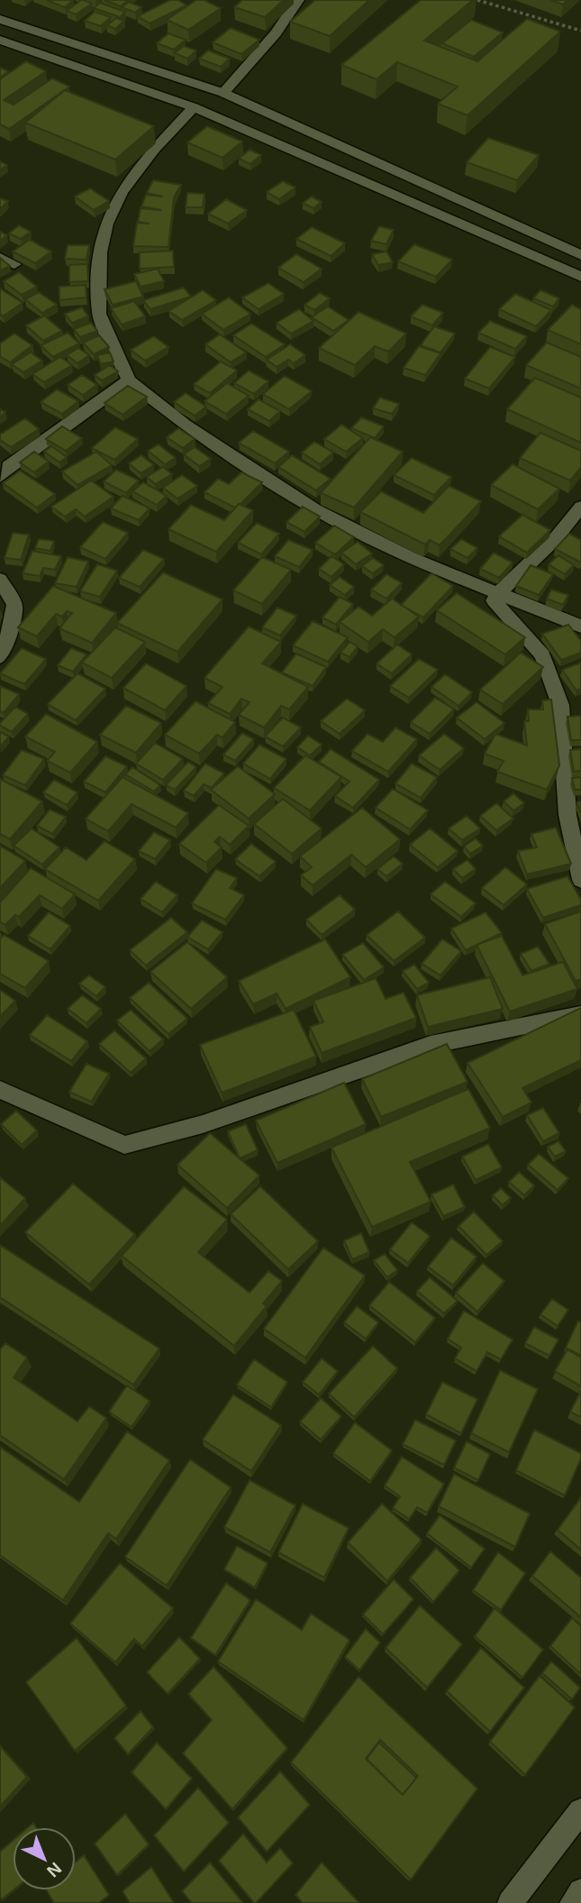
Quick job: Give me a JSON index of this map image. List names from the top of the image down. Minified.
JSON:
{"north":"bottom right"}
